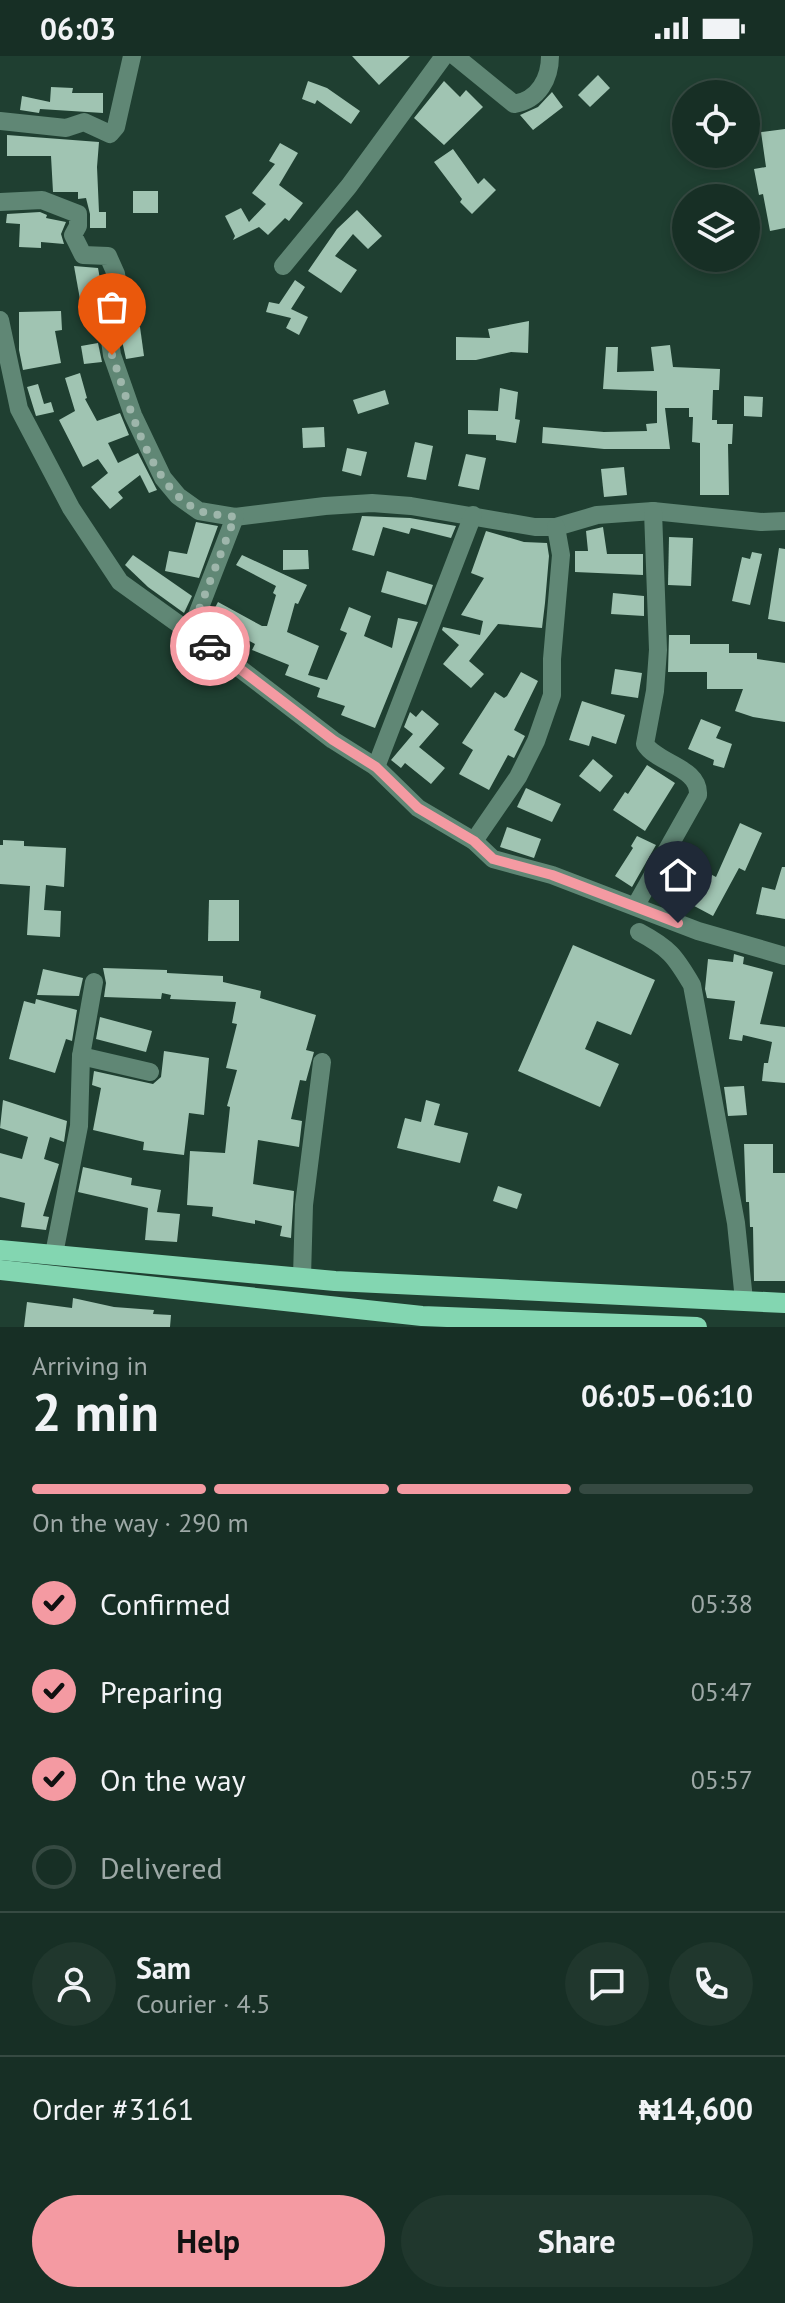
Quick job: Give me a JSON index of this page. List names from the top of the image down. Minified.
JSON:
{"page":{"status":"06:03","heading":["2 min","Arriving in","06:05–06:10"],"panel":["Sam","Courier · 4.5","Order #3161","₦14,600"],"bar":"On the way · 290 m","list":[["Confirmed","05:38"],["Preparing","05:47"],["On the way","05:57"],"Delivered"],"buttons":["Help","Share"]}}
